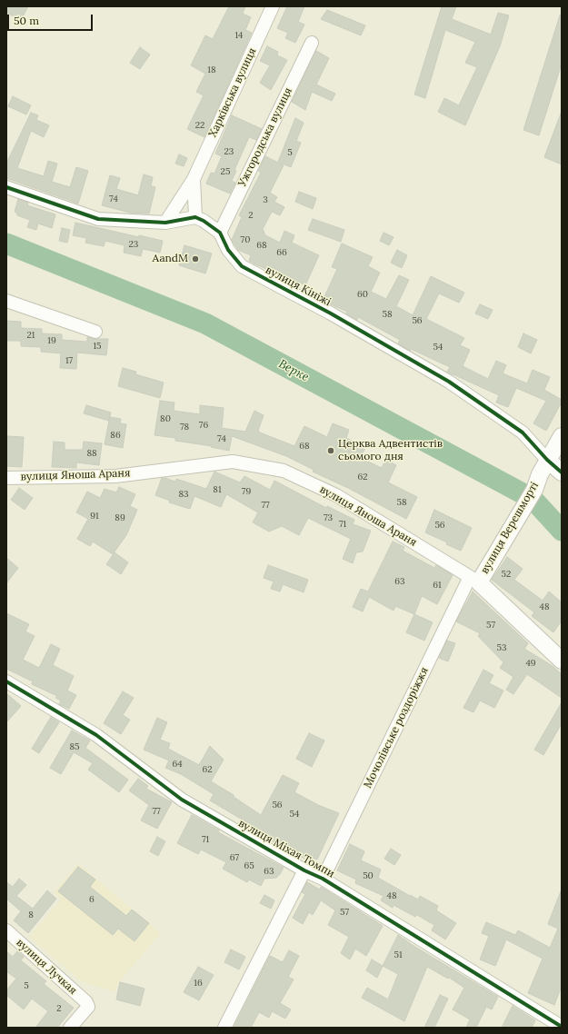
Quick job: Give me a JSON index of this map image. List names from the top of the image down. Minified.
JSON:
{"streets":{"street":["Харківська вулиця","Ужгородська вулиця","вулиця Кініжі","вулиця Яноша Араня","вулиця Верешморті","Мочолівське роздоріжжя","вулиця Міхая Томпи","вулиця Лучкая"]},"crossings":[["Харківська вулиця","вулиця Кініжі"],["Ужгородська вулиця","вулиця Кініжі"],["вулиця Кініжі","вулиця Верешморті"],["вулиця Яноша Араня","вулиця Верешморті"],["вулиця Яноша Араня","Мочолівське роздоріжжя"],["вулиця Верешморті","Мочолівське роздоріжжя"],["Мочолівське роздоріжжя","вулиця Міхая Томпи"]],"water":["Верке"],"places":["AandM","Церква Адвентистів сьомого дня"],"house_numbers":["14","18","22","23","5","25","74","3","2","70","23","68","66","60","58","56","21","19","15","54","17","80","76","78","86","74","68","88","62","81","79","83","58","77","91","89","73","71","56","52","63","61","48","57","53","49","85","64","62","56","77","54","71","67","65","63","50","48","6","57","8","51","16","5","2"],"scale_bar":"50 m"}
